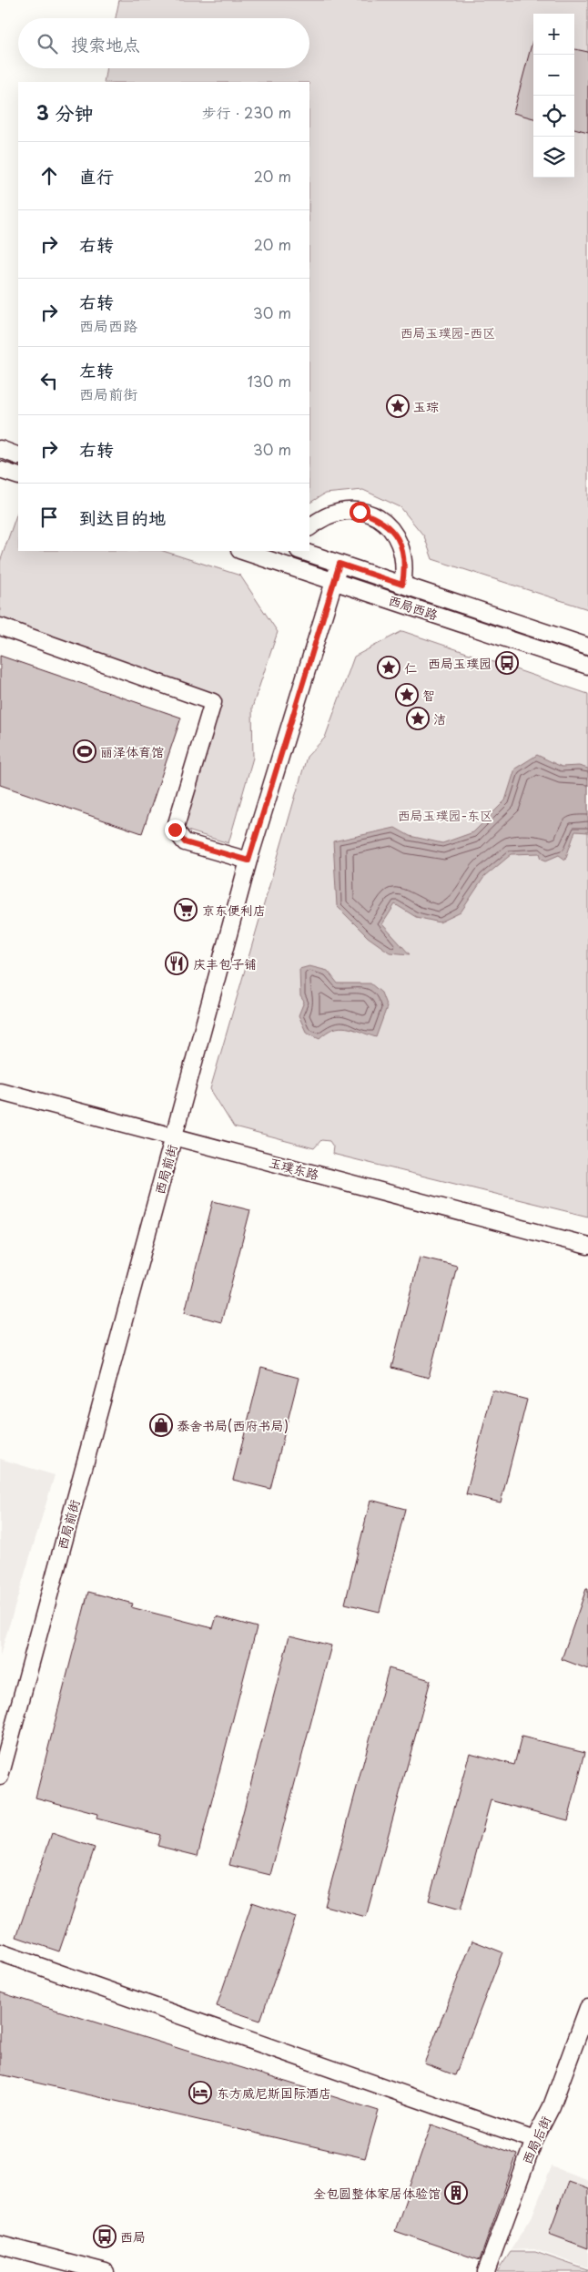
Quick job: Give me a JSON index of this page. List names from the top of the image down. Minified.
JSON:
{"streets":{"street":["西局西路","玉璞东路","西局前街","西局后街"]},"crossings":[["西局西路","西局前街"],["玉璞东路","西局前街"]],"parks":["西局玉璞园-西区","西局玉璞园-东区"],"places":{"place":["玉琮","仁","智","洁"],"bus stop":["西局玉璞园","西局"],"sports":["丽泽体育馆"],"supermarket":["京东便利店"],"restaurant":["庆丰包子铺"],"shop":["泰舍书局(西府书局)"],"hotel":["东方威尼斯国际酒店"],"building":["全包圆整体家居体验馆"]},"page":{"map_buttons":["+","−"],"search":"搜索地点","heading":["3 分钟","步行 · 230 m"],"list":[["直行","20 m"],["右转","20 m"],["右转","西局西路","30 m"],["左转","西局前街","130 m"],["右转","30 m"],"到达目的地"]}}
